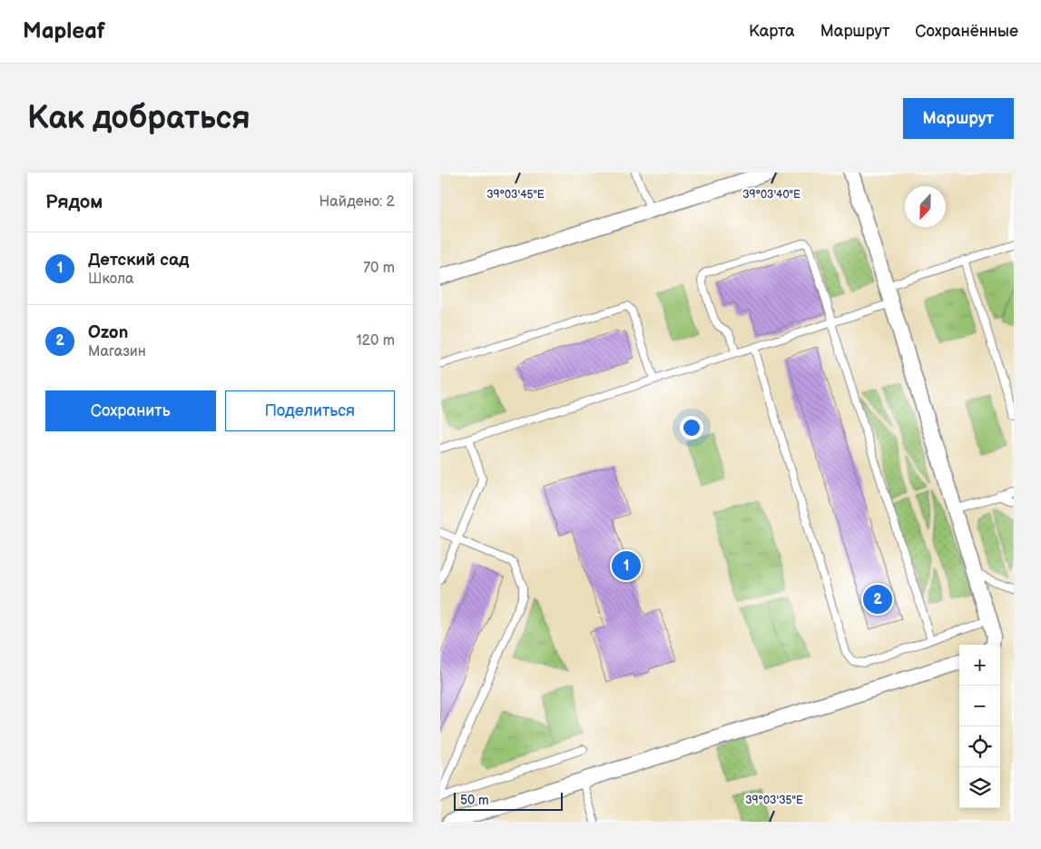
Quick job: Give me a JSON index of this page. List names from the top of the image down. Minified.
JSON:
{"scale_bar":"50 m","north":"bottom","page":{"header":"Mapleaf","nav":["Карта","Маршрут","Сохранённые"],"buttons":["Маршрут",["Сохранить","Поделиться"]],"title":"Как добраться","heading":["Рядом","Найдено: 2"],"list":[{"mark":"1","name":"Детский сад","note":"Школа","value":"70 m"},{"mark":"2","name":"Ozon","note":"Магазин","value":"120 m"}],"pins":["1","2"],"map_buttons":["+","−"],"scale":"50 m"},"coordinates":["39°03'45\"E","39°03'40\"E","39°03'35\"E"]}
